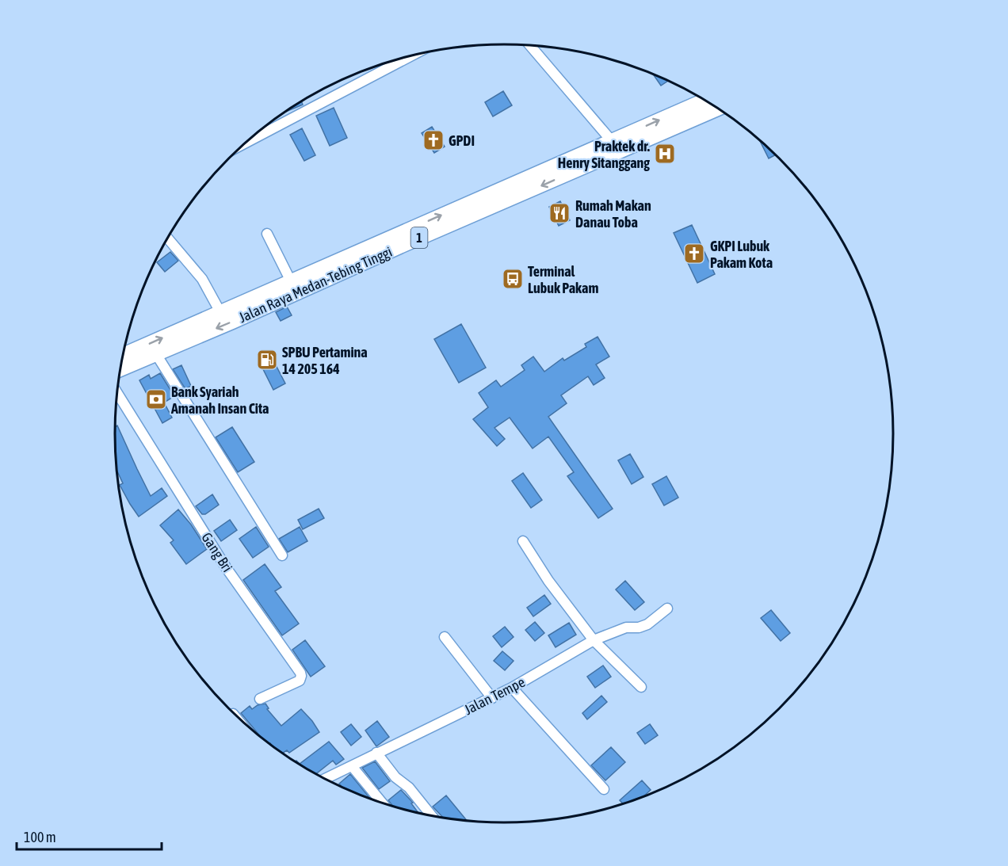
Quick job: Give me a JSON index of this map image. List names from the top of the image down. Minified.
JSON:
{"streets":{"highway":["1","Jalan Raya Medan-Tebing Tinggi"],"street":["Gang Bri","Jalan Tempe"]},"places":{"church":["GPDI","GKPI Lubuk Pakam Kota"],"hospital":["Praktek dr. Henry Sitanggang"],"restaurant":["Rumah Makan Danau Toba"],"bus stop":["Terminal Lubuk Pakam"],"fuel station":["SPBU Pertamina 14 205 164"],"bank":["Bank Syariah Amanah Insan Cita"]},"scale_bar":"100 m"}
